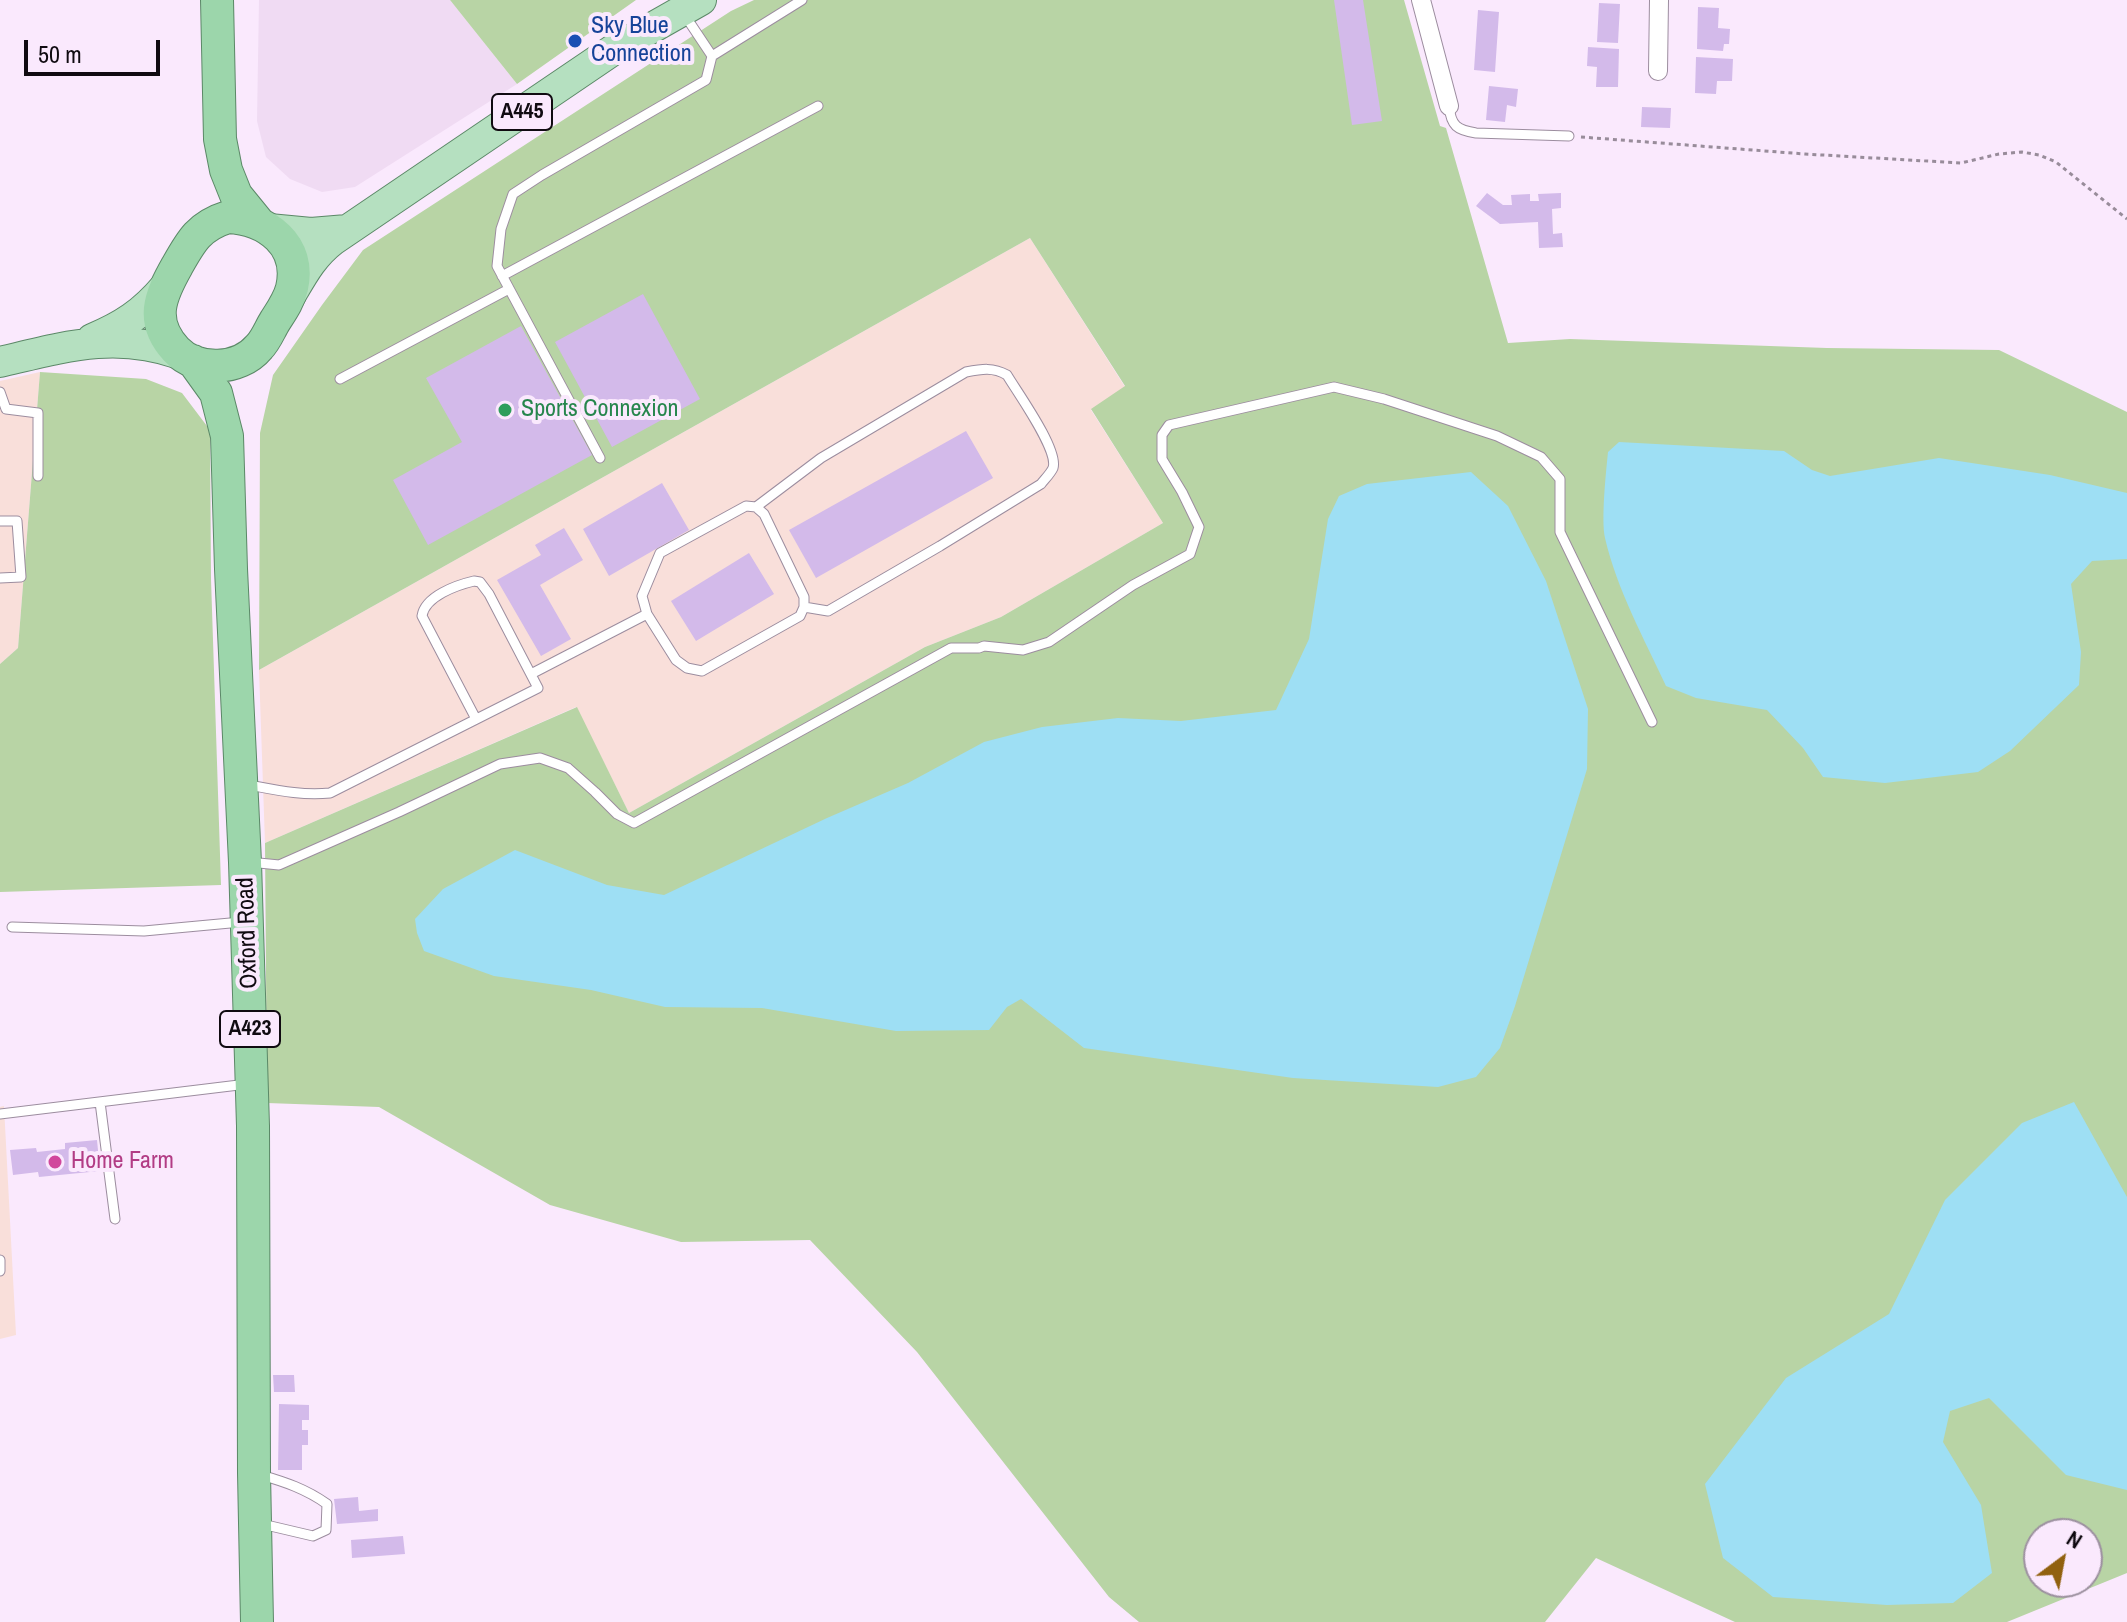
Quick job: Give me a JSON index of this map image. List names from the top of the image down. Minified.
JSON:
{"streets":{"highway":["Oxford Road","A423"],"main road":["A445"]},"crossings":[["A445","Oxford Road"]],"places":["Sky Blue Connection","Sports Connexion","Home Farm"],"scale_bar":"50 m","north":"top right"}
